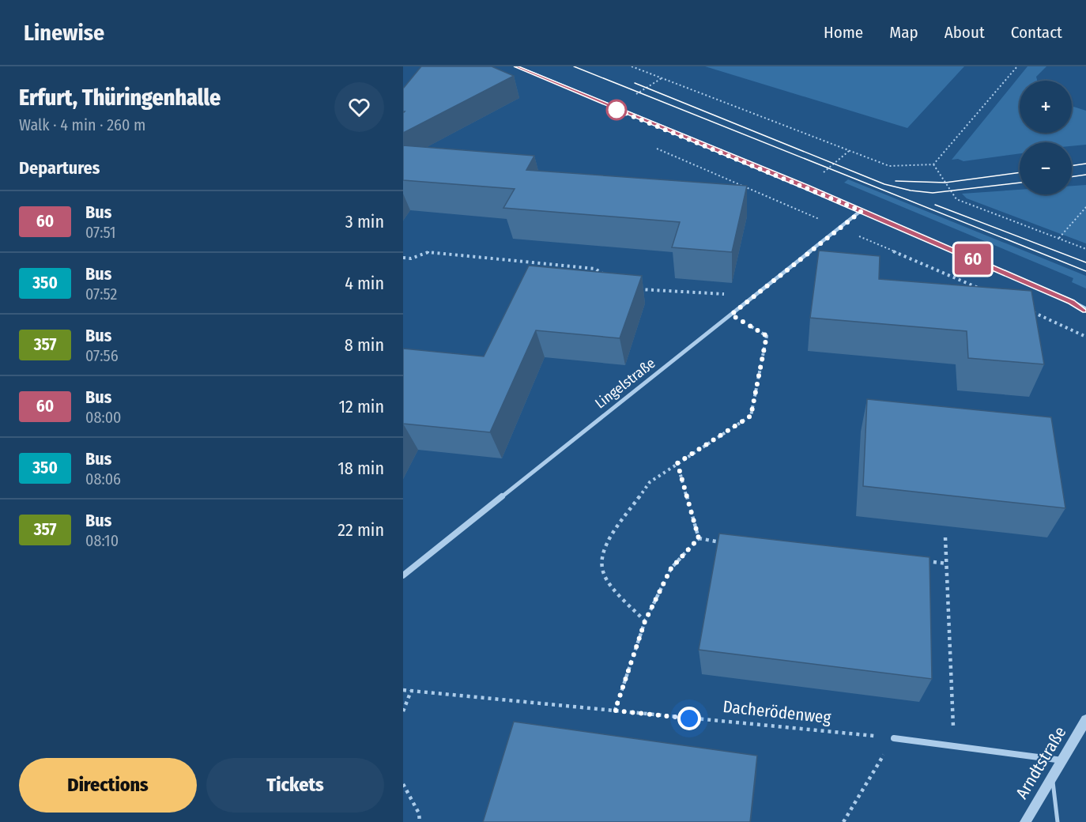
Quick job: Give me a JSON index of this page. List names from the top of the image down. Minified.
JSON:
{"streets":{"street":["Lingelstraße","Arndtstraße"],"path":["Dacherödenweg"]},"lines":["bus line 60"],"page":{"header":"Linewise","nav":["Home","Map","About","Contact"],"heading":[["Erfurt, Thüringenhalle","Walk · 4 min · 260 m"],"Departures"],"on_map":"60","map_buttons":["+","−"],"list":[{"mark":"60","name":"Bus","note":"07:51","value":"3 min"},{"mark":"350","name":"Bus","note":"07:52","value":"4 min"},{"mark":"357","name":"Bus","note":"07:56","value":"8 min"},{"mark":"60","name":"Bus","note":"08:00","value":"12 min"},{"mark":"350","name":"Bus","note":"08:06","value":"18 min"},{"mark":"357","name":"Bus","note":"08:10","value":"22 min"}],"buttons":["Directions","Tickets"]}}
